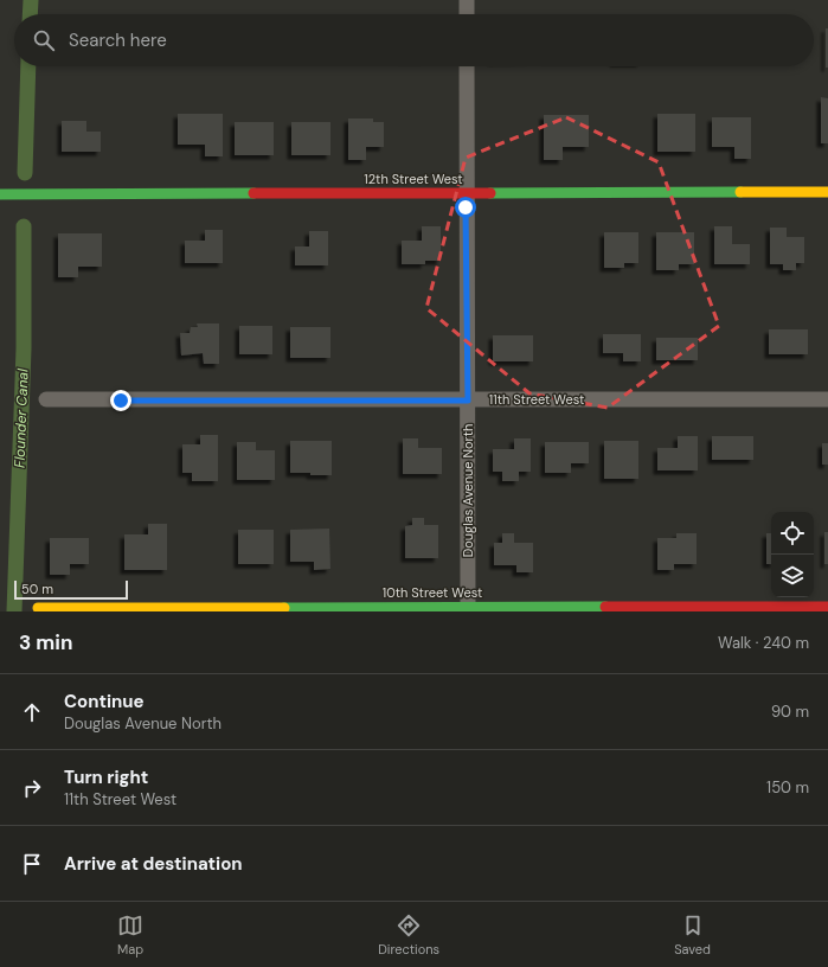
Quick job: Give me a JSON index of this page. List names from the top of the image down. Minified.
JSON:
{"streets":{"street":["12th Street West","11th Street West","Douglas Avenue North","10th Street West"]},"crossings":[["12th Street West","Douglas Avenue North"],["11th Street West","Douglas Avenue North"],["Douglas Avenue North","10th Street West"]],"water":["Flounder Canal"],"scale_bar":"50 m","page":{"search":"Search here","scale":"50 m","heading":["3 min","Walk · 240 m"],"list":[["Continue","Douglas Avenue North","90 m"],["Turn right","11th Street West","150 m"],"Arrive at destination"],"nav":["Map","Directions","Saved"]}}
